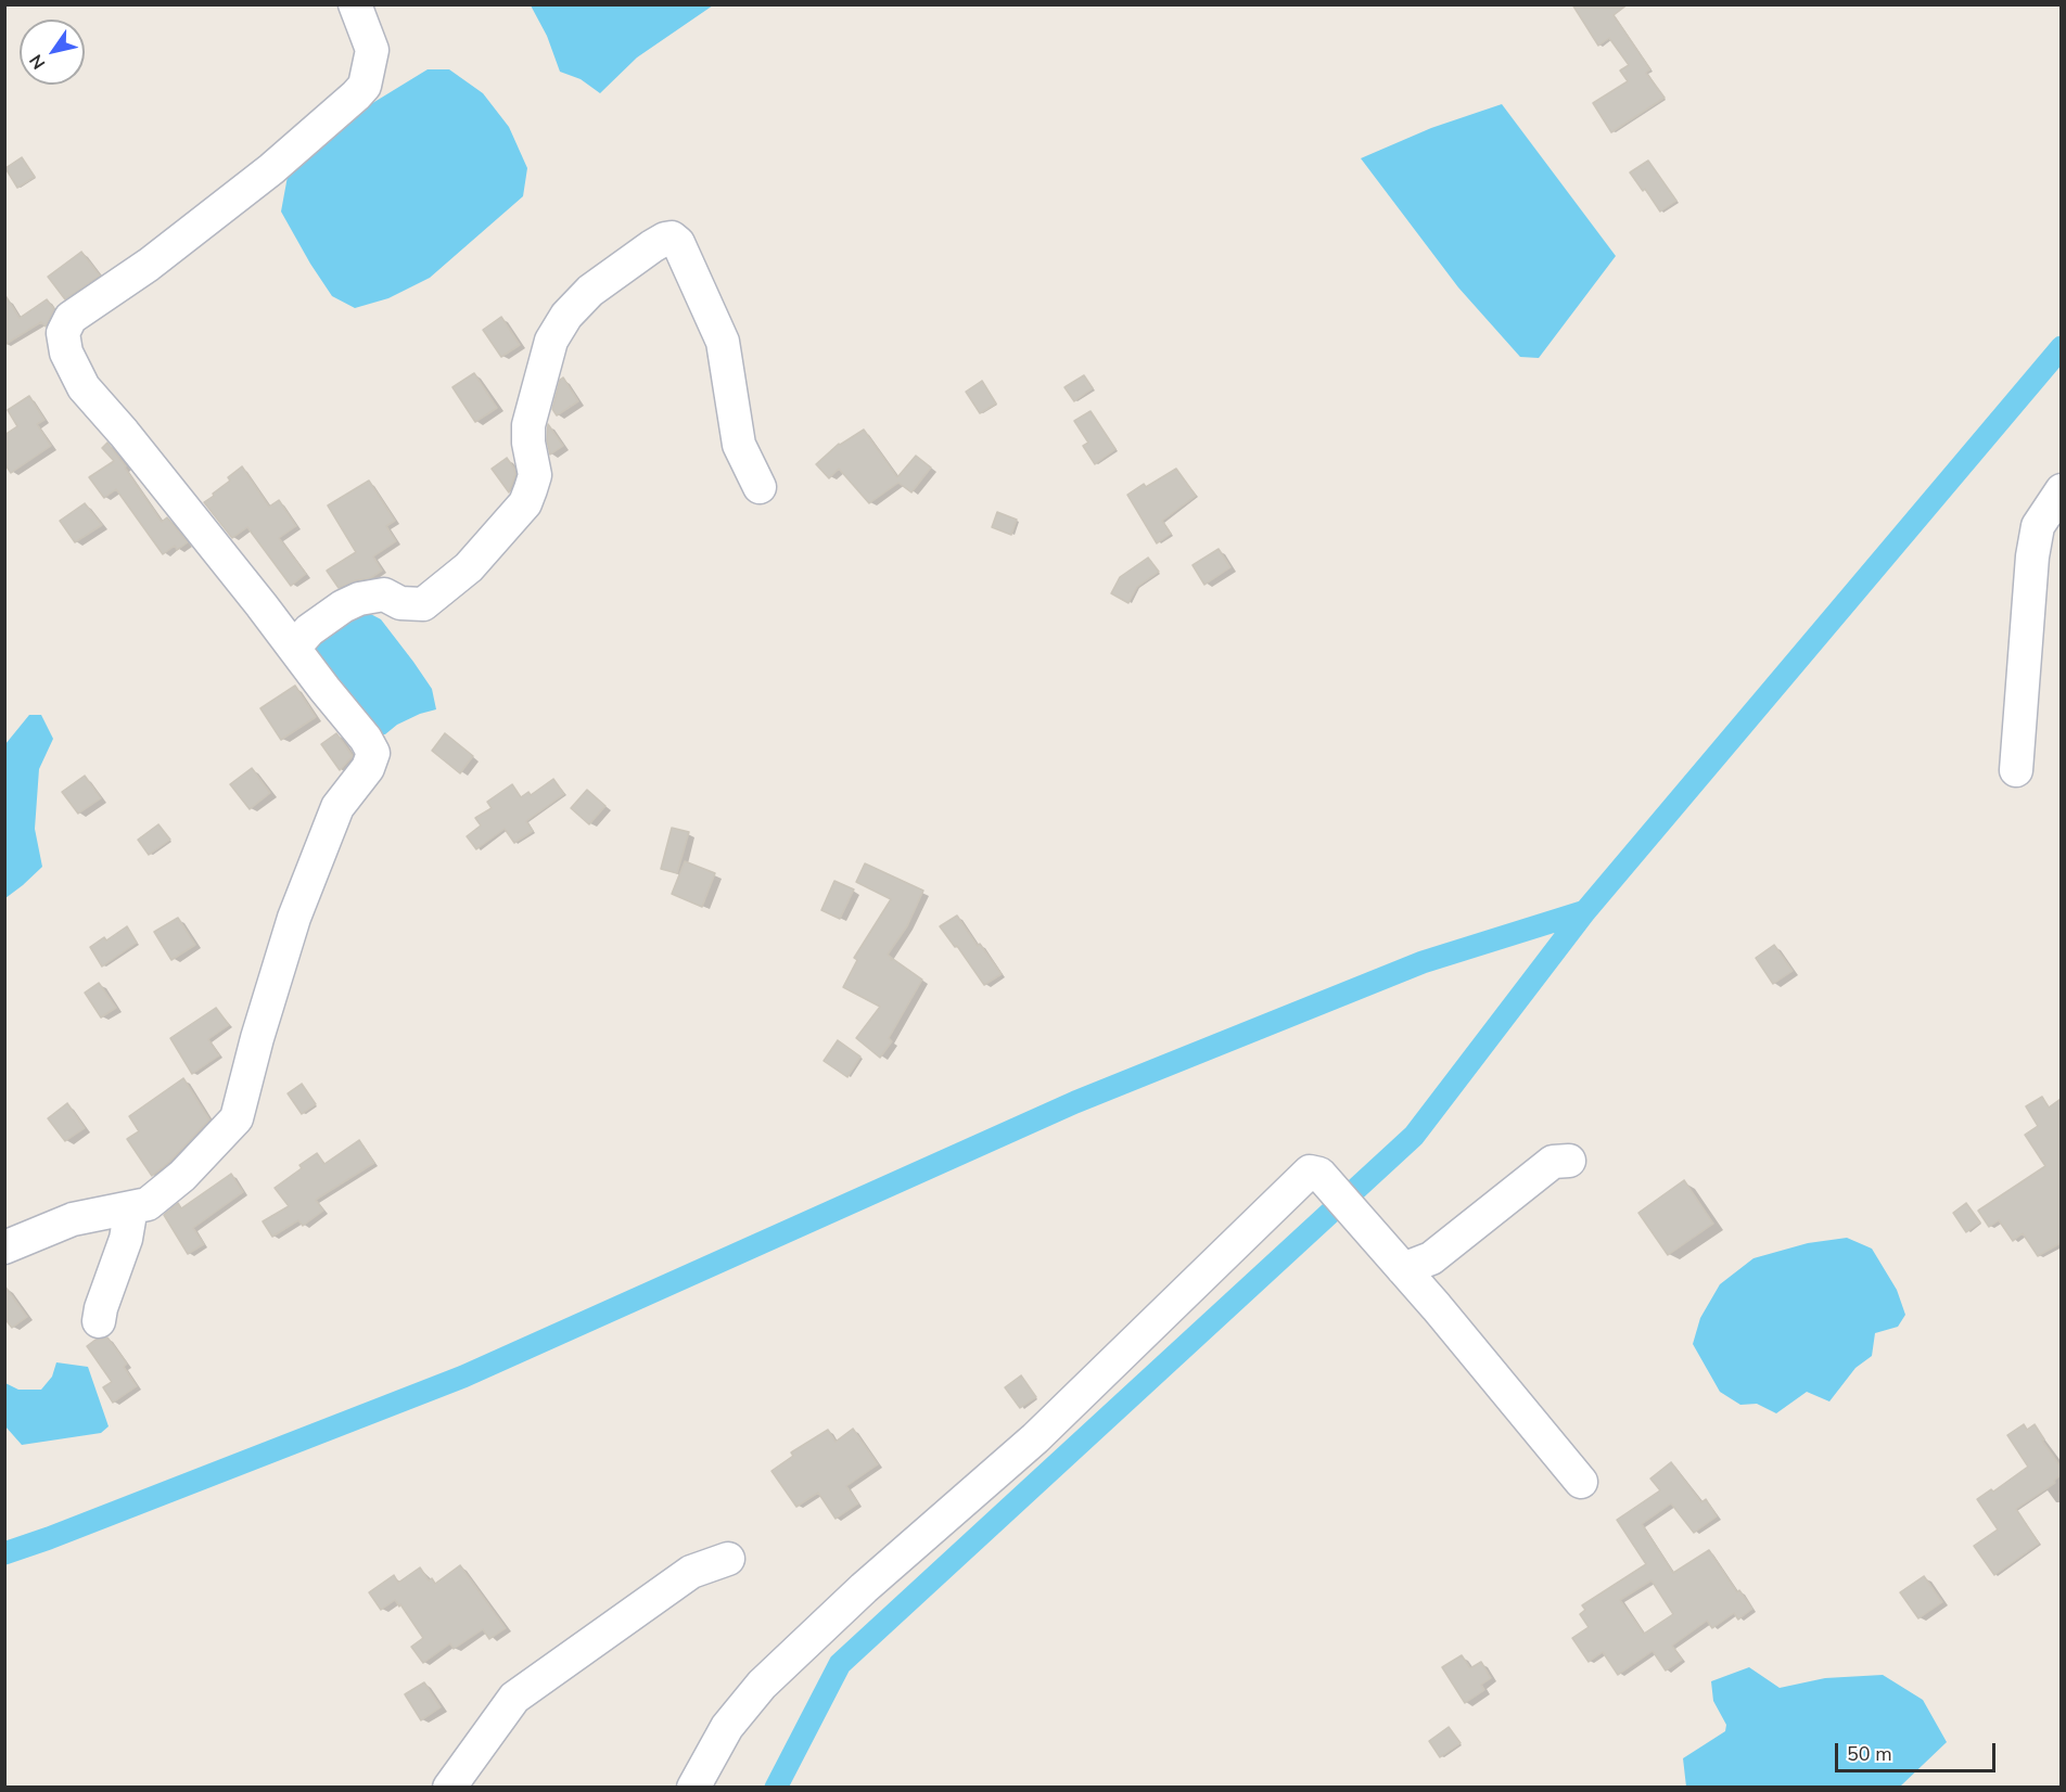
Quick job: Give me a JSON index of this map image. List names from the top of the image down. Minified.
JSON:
{"scale_bar":"50 m","north":"bottom left"}
